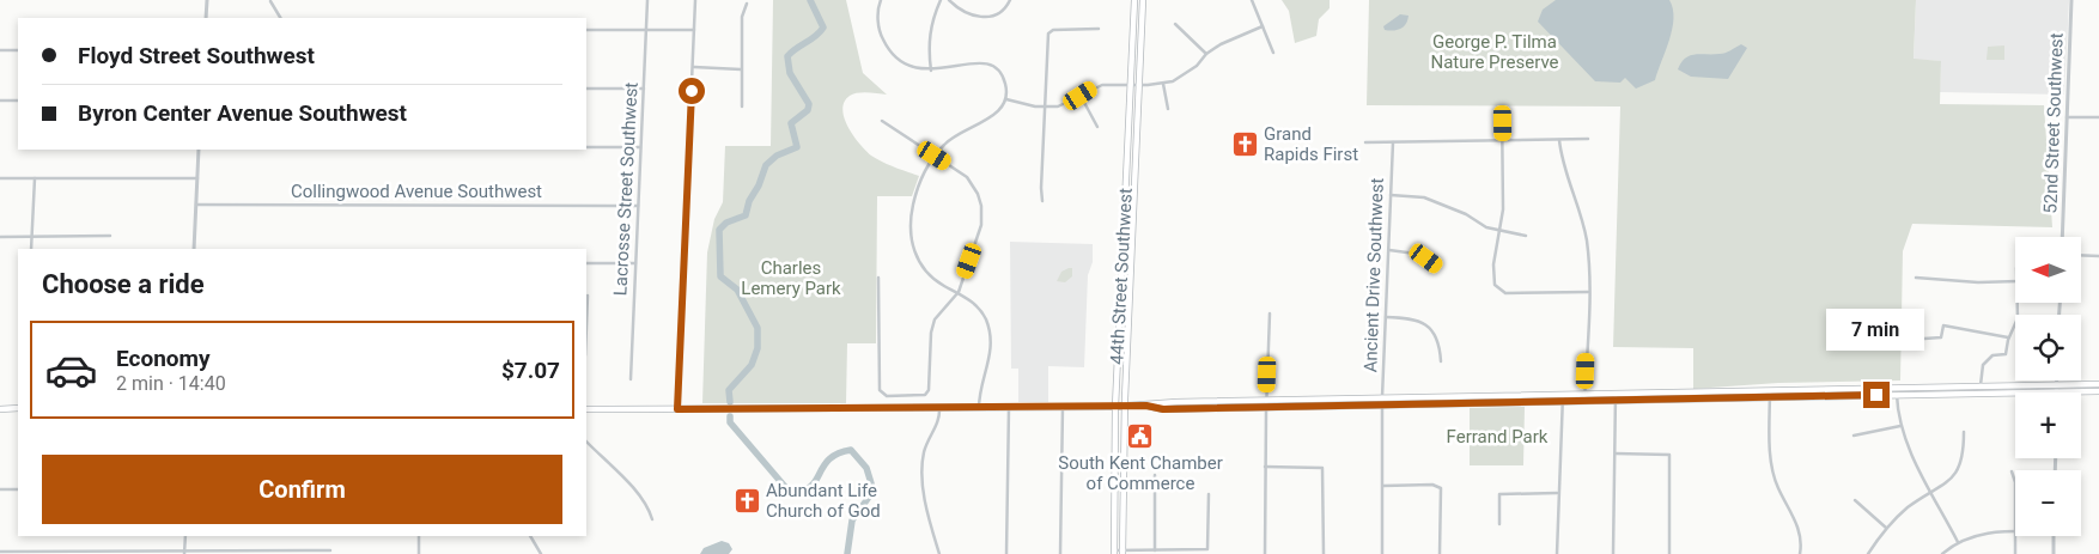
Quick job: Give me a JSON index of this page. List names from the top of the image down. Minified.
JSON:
{"streets":{"main road":["44th Street Southwest"],"street":["52nd Street Southwest","Lacrosse Street Southwest","Collingwood Avenue Southwest","Ancient Drive Southwest"]},"crossings":[["Lacrosse Street Southwest","Collingwood Avenue Southwest"]],"parks":["George P. Tilma Nature Preserve","Charles Lemery Park","Ferrand Park"],"places":{"church":["Grand Rapids First","Abundant Life Church of God"],"public building":["South Kent Chamber of Commerce"]},"north":"left","page":{"banner":["Floyd Street Southwest","Byron Center Avenue Southwest"],"map_buttons":["+","−"],"heading":"Choose a ride","bubble":"7 min","list":[{"name":"Economy","note":"2 min · 14:40","value":"$7.07"}],"buttons":"Confirm"}}
